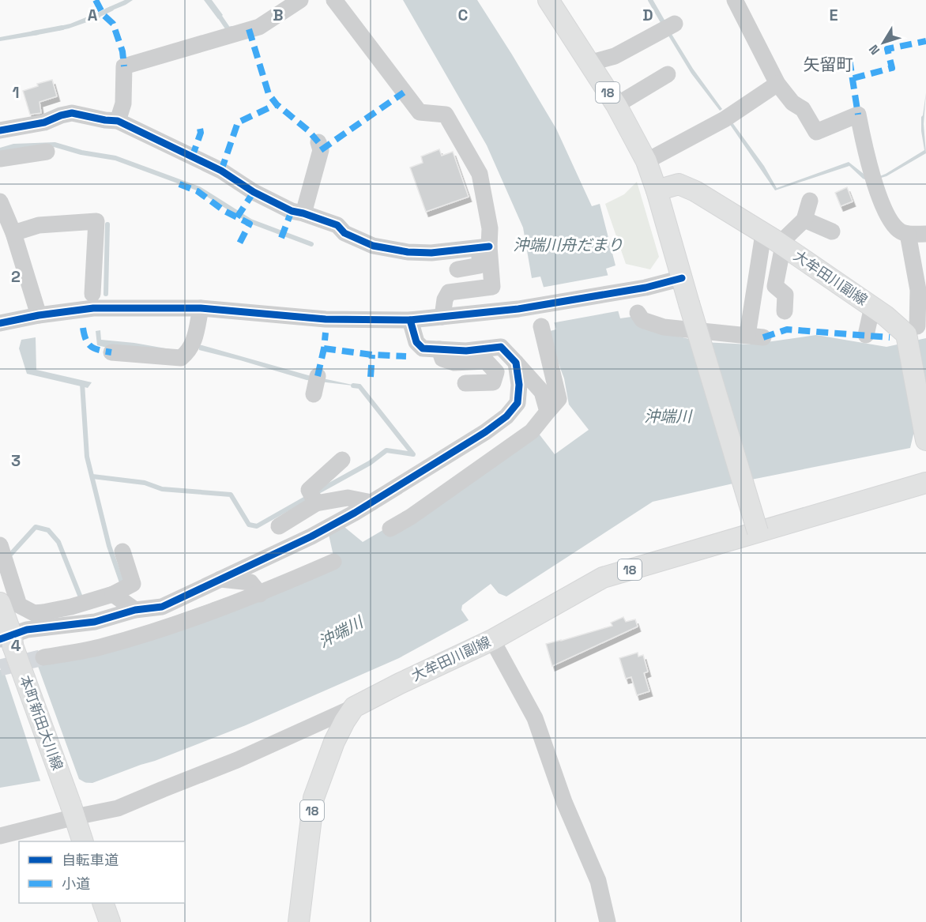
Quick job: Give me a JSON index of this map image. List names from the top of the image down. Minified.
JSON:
{"streets":{"main road":["18","大牟田川副線","本町新田大川線"]},"crossings":[["18","大牟田川副線"]],"districts":["矢留町"],"water":["沖端川舟だまり","沖端川"],"legend":["自転車道","小道"],"north":"bottom left","grid":{"columns":["A","B","C","D","E"],"rows":["1","2","3","4"]}}
